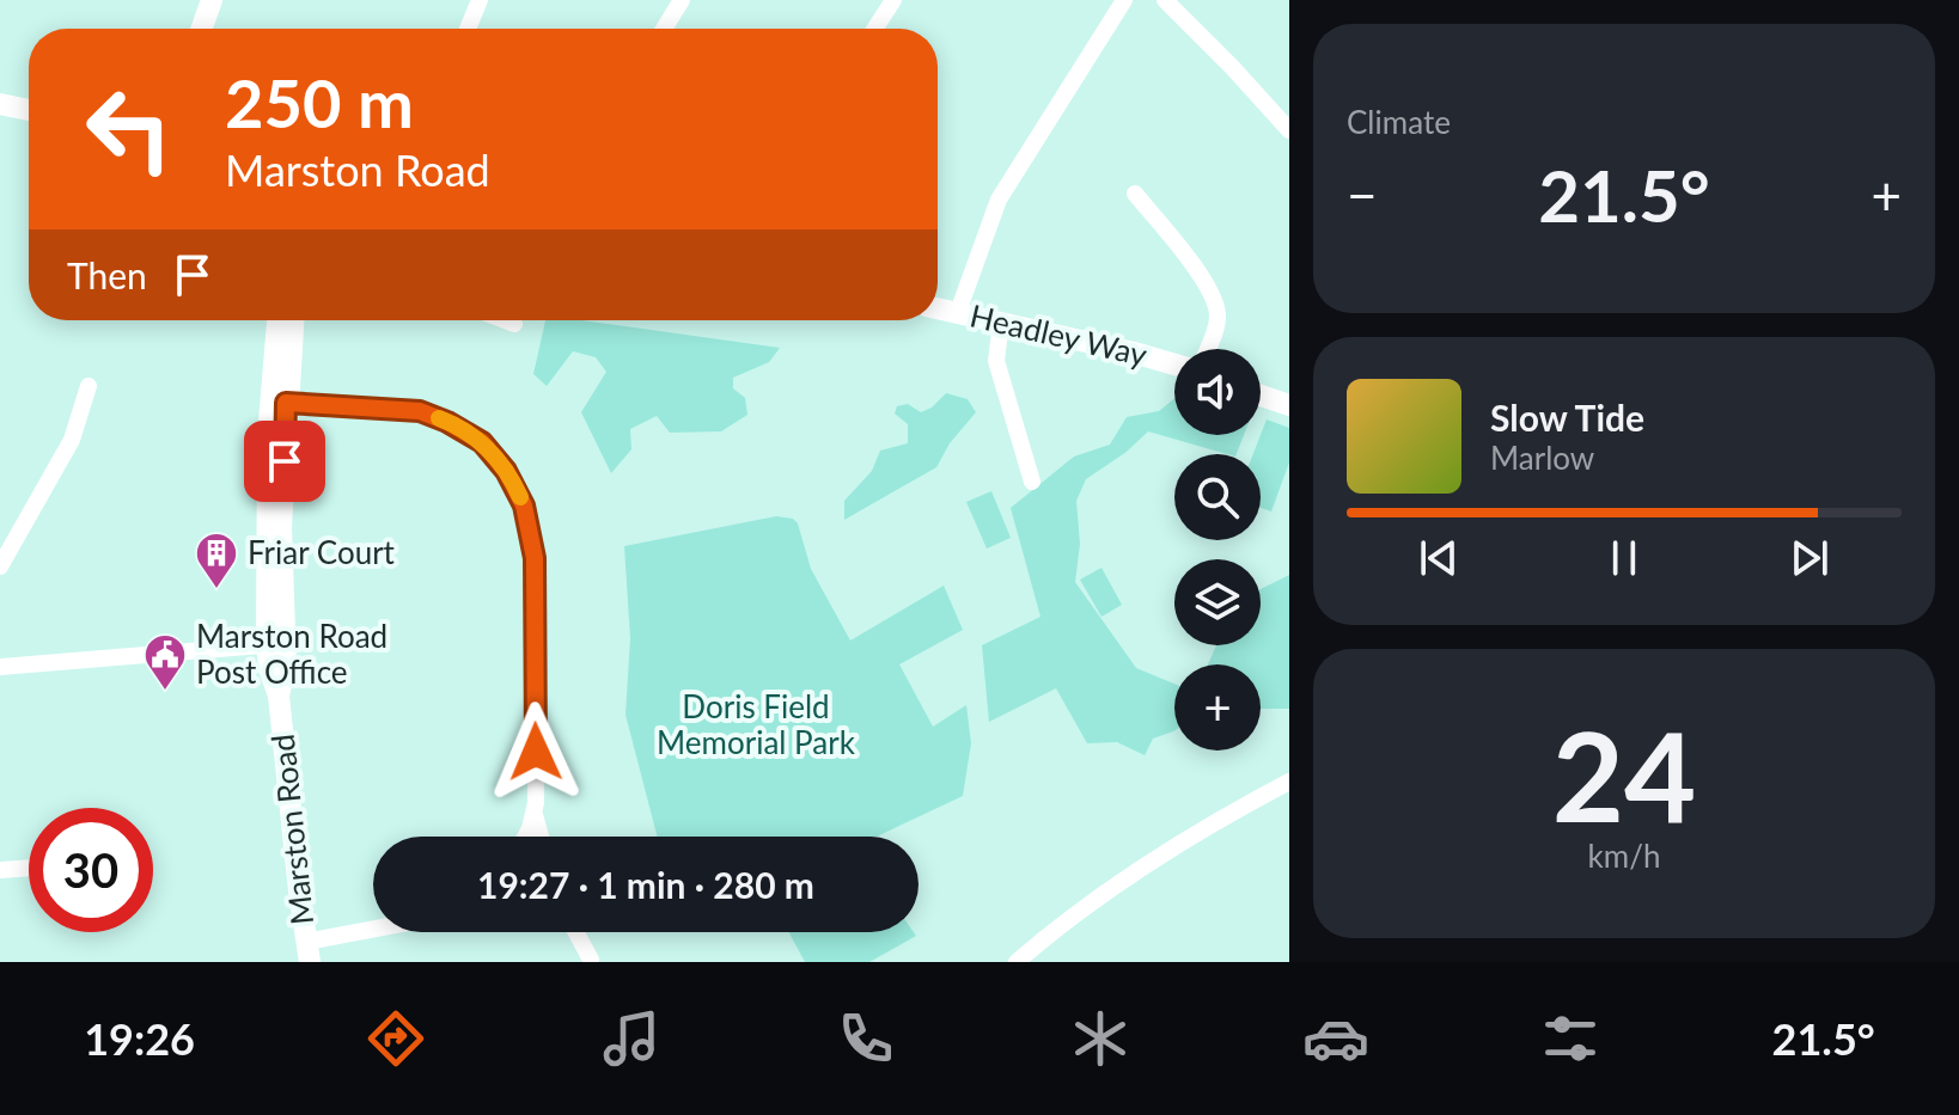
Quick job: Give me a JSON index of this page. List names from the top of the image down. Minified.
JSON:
{"streets":{"main road":["Headley Way","Marston Road"]},"parks":["Doris Field Memorial Park"],"places":{"building":["Friar Court"],"public building":["Marston Road Post Office"]},"page":{"tile":["Climate",["24","km/h"]],"turn":["250 m","Marston Road"],"heat":["−","21.5°","+"],"then":"Then","map_buttons":"+","song":["Slow Tide","Marlow"],"limit":"30","trip":"19:27 · 1 min · 280 m","tabs":["19:26","21.5°"]}}
